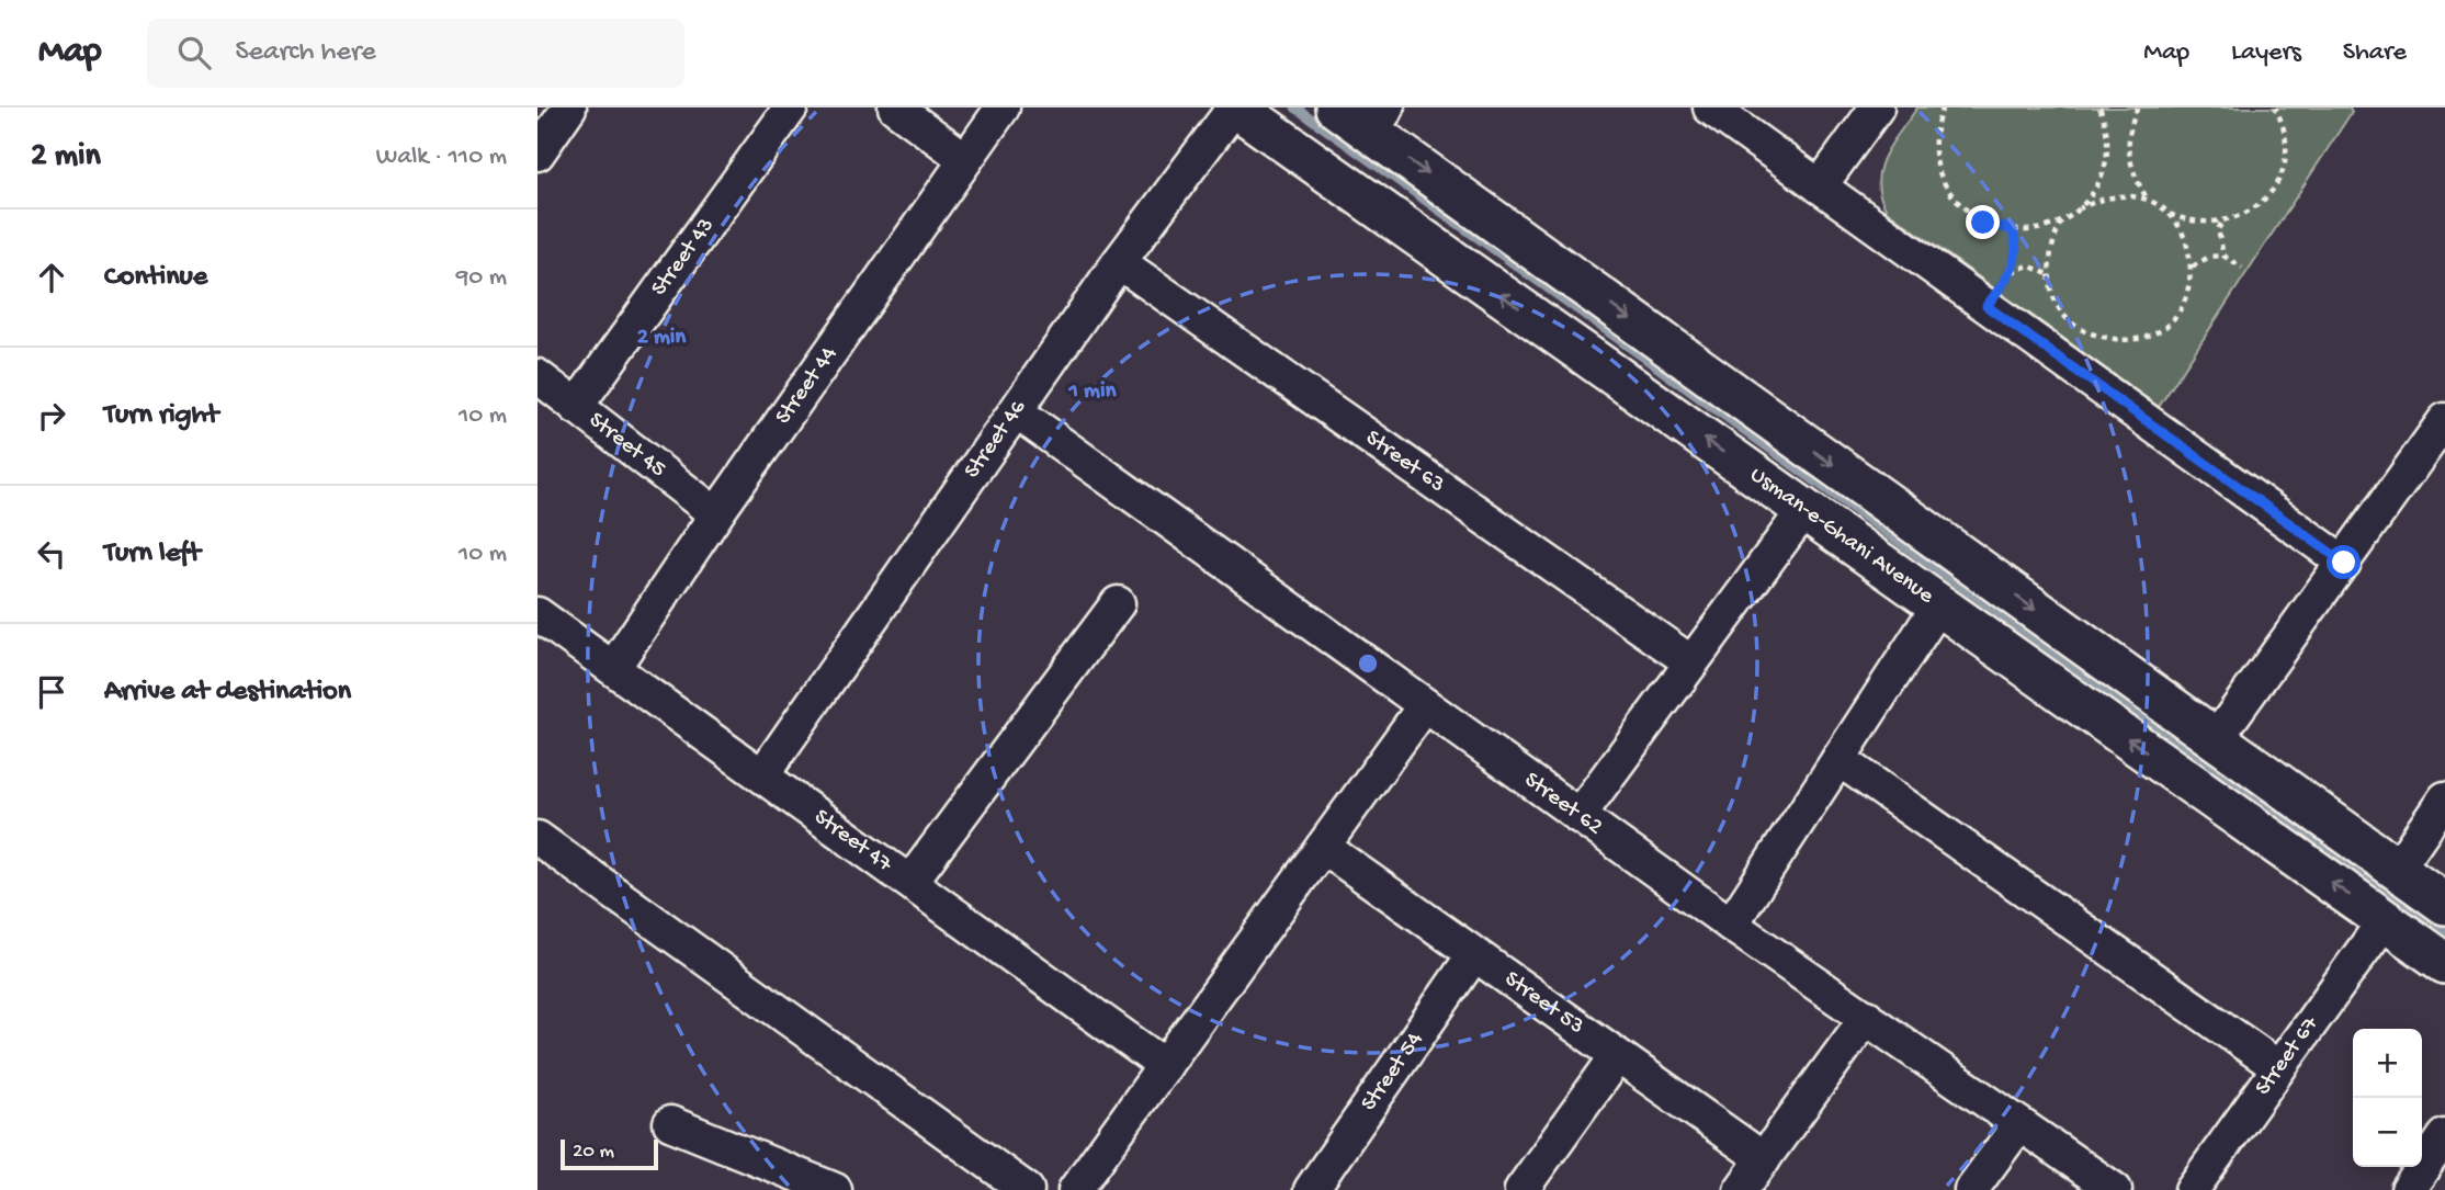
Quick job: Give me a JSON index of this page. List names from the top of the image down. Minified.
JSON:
{"streets":{"main road":["Usman-e-Ghani Avenue"],"street":["Street 43","Street 44","Street 46","Street 45","Street 63","Street 62","Street 47","Street 53","Street 67","Street 54"]},"crossings":[["Street 43","Street 45"],["Street 44","Street 45"],["Street 44","Street 47"],["Street 46","Street 63"],["Street 46","Usman-e-Ghani Avenue"],["Street 46","Street 62"],["Street 46","Street 47"],["Usman-e-Ghani Avenue","Street 67"],["Street 53","Street 54"]],"scale_bar":"20 m","page":{"header":"Map","search":"Search here","nav":["Map","Layers","Share"],"heading":["2 min","Walk · 110 m"],"list":[["Continue","90 m"],["Turn right","10 m"],["Turn left","10 m"],"Arrive at destination"],"map_buttons":["+","−"],"scale":"20 m"},"rings":["2 min","1 min"]}
